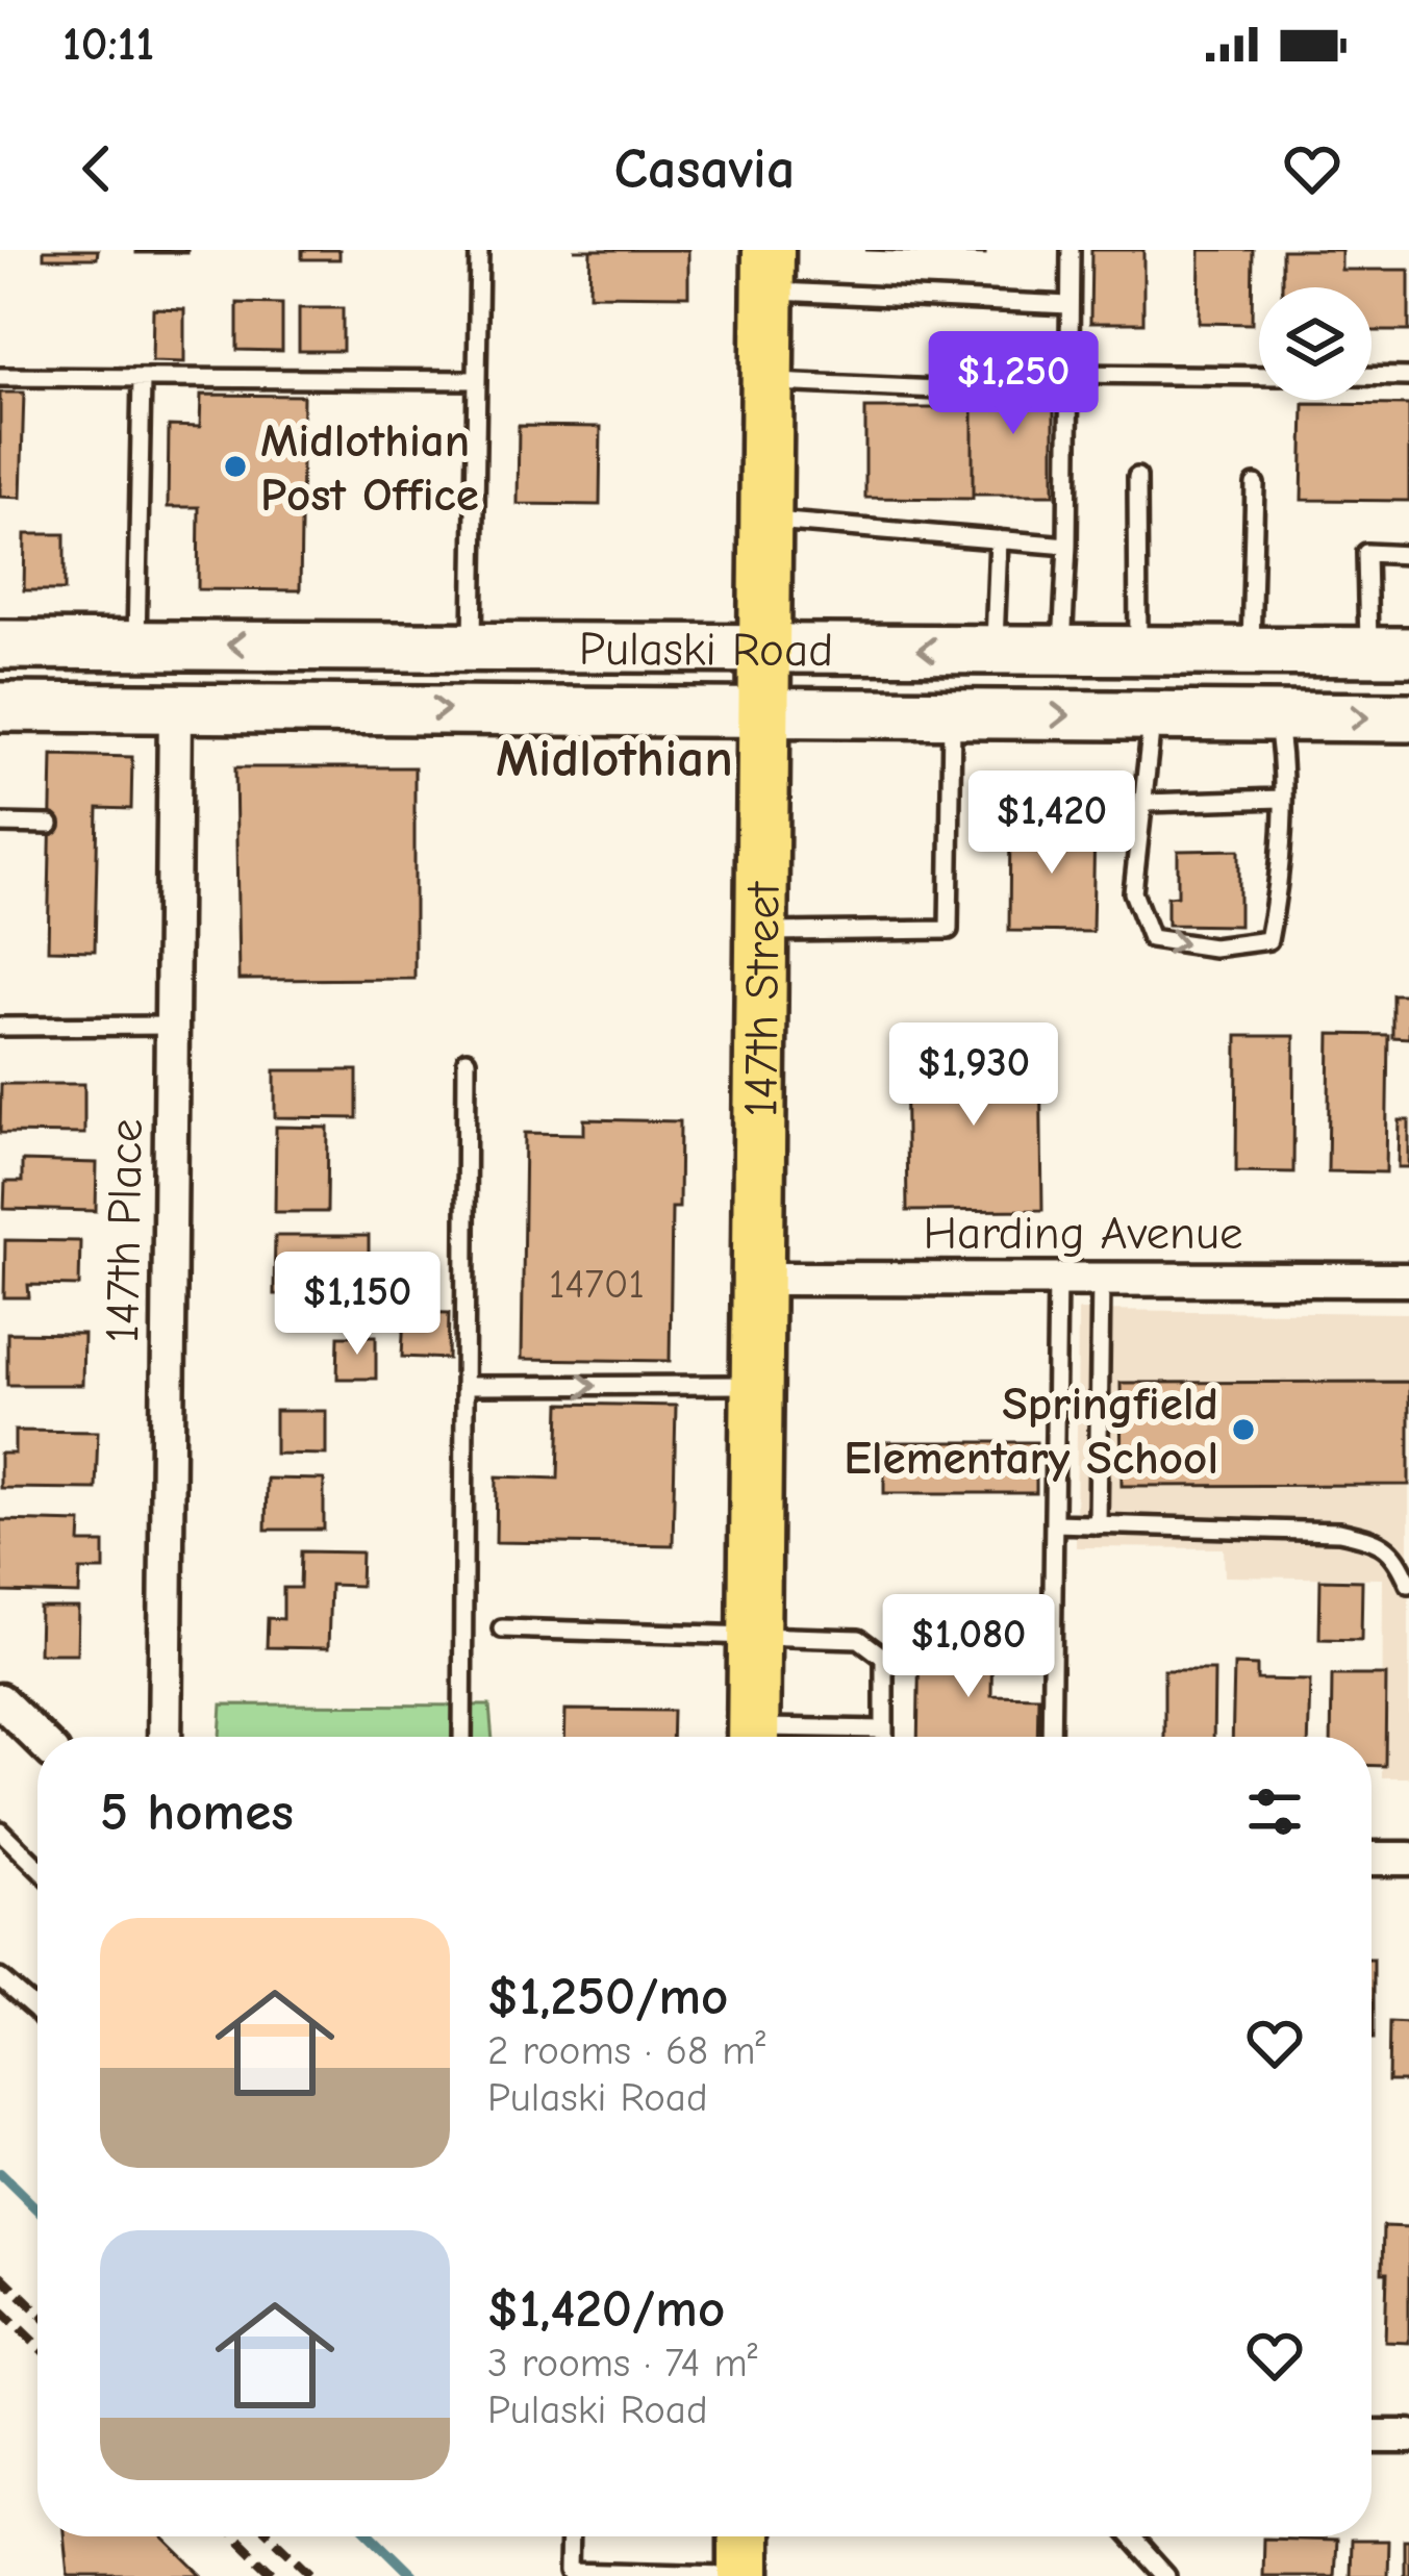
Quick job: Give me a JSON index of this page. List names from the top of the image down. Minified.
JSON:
{"streets":{"main road":["Pulaski Road","147th Street"],"street":["147th Place","Harding Avenue"]},"crossings":[["Pulaski Road","147th Street"],["Pulaski Road","147th Place"],["147th Street","Harding Avenue"]],"districts":["Midlothian"],"places":["Midlothian Post Office","Springfield Elementary School"],"house_numbers":["14701"],"page":{"status":"10:11","header":"Casavia","price":["$1,250","$1,420","$1,930","$1,150","$1,080"],"heading":"5 homes","list":[{"name":"$1,250/mo","note":"2 rooms · 68 m² · Pulaski Road"},{"name":"$1,420/mo","note":"3 rooms · 74 m² · Pulaski Road"}]}}
